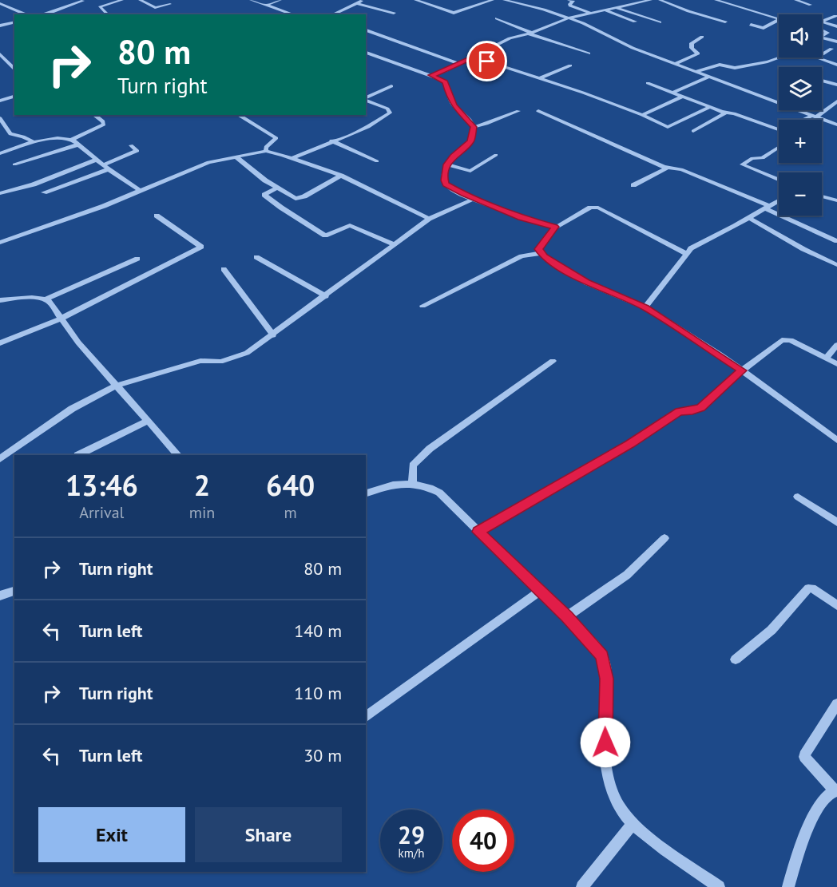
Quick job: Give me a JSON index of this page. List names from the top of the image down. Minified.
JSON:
{"page":{"map_buttons":["+","−"],"turn":["80 m","Turn right"],"eta":["13:46","Arrival","2","min","640","m"],"list":[{"name":"Turn right","value":"80 m"},{"name":"Turn left","value":"140 m"},{"name":"Turn right","value":"110 m"},{"name":"Turn left","value":"30 m"}],"buttons":["Exit","Share"],"speed":"29 km/h","limit":"40"}}
